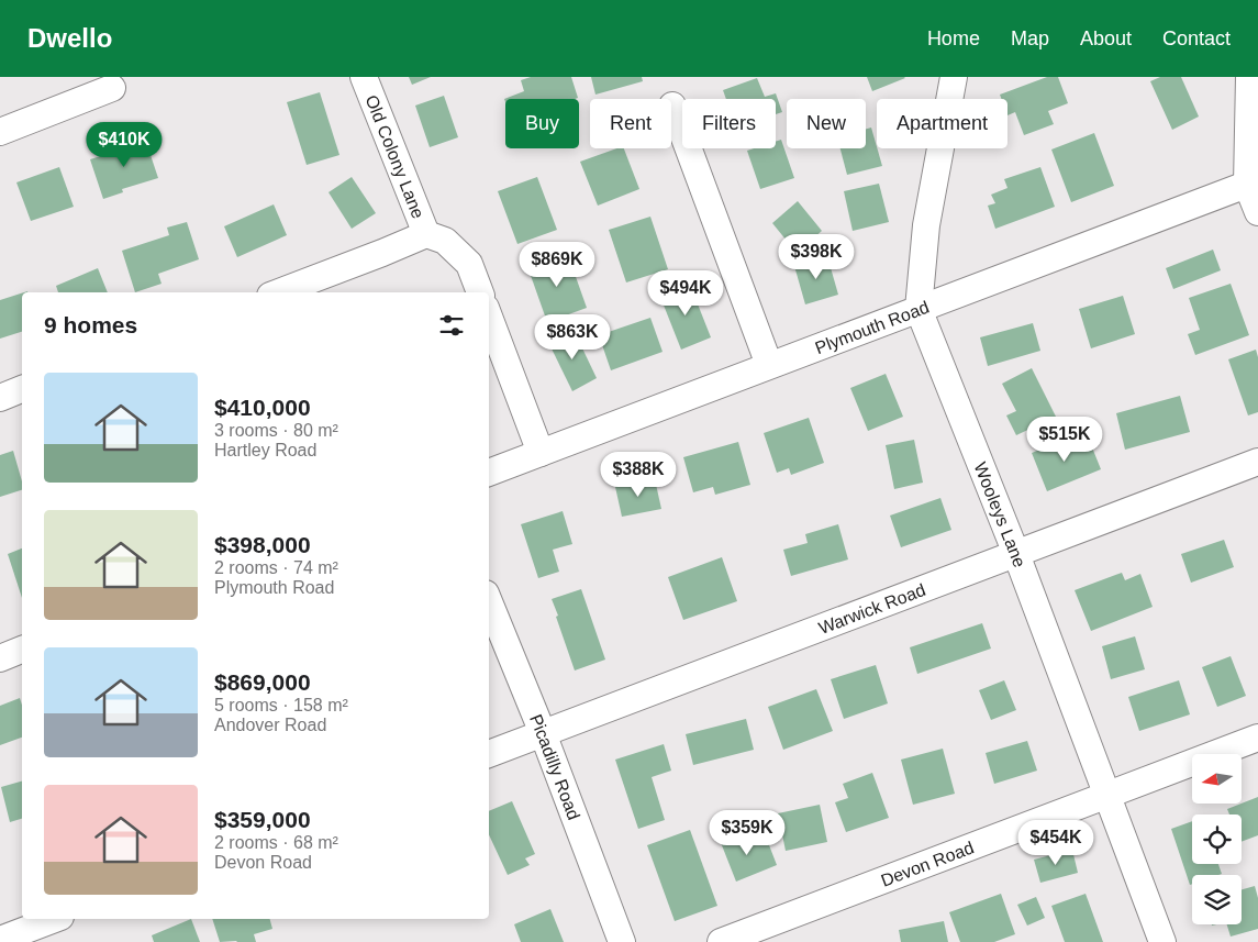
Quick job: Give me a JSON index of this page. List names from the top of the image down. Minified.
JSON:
{"streets":{"street":["Old Colony Lane","Plymouth Road","Wooleys Lane","Warwick Road","Picadilly Road","Devon Road"]},"crossings":[["Plymouth Road","Wooleys Lane"],["Wooleys Lane","Warwick Road"],["Wooleys Lane","Devon Road"],["Warwick Road","Picadilly Road"]],"north":"left","page":{"header":"Dwello","nav":["Home","Map","About","Contact"],"chip":["Buy","Rent","Filters","New","Apartment"],"price":["$410K","$398K","$869K","$494K","$863K","$515K","$388K","$359K","$454K"],"heading":"9 homes","list":[{"name":"$410,000","note":"3 rooms · 80 m² · Hartley Road"},{"name":"$398,000","note":"2 rooms · 74 m² · Plymouth Road"},{"name":"$869,000","note":"5 rooms · 158 m² · Andover Road"},{"name":"$359,000","note":"2 rooms · 68 m² · Devon Road"}]}}
